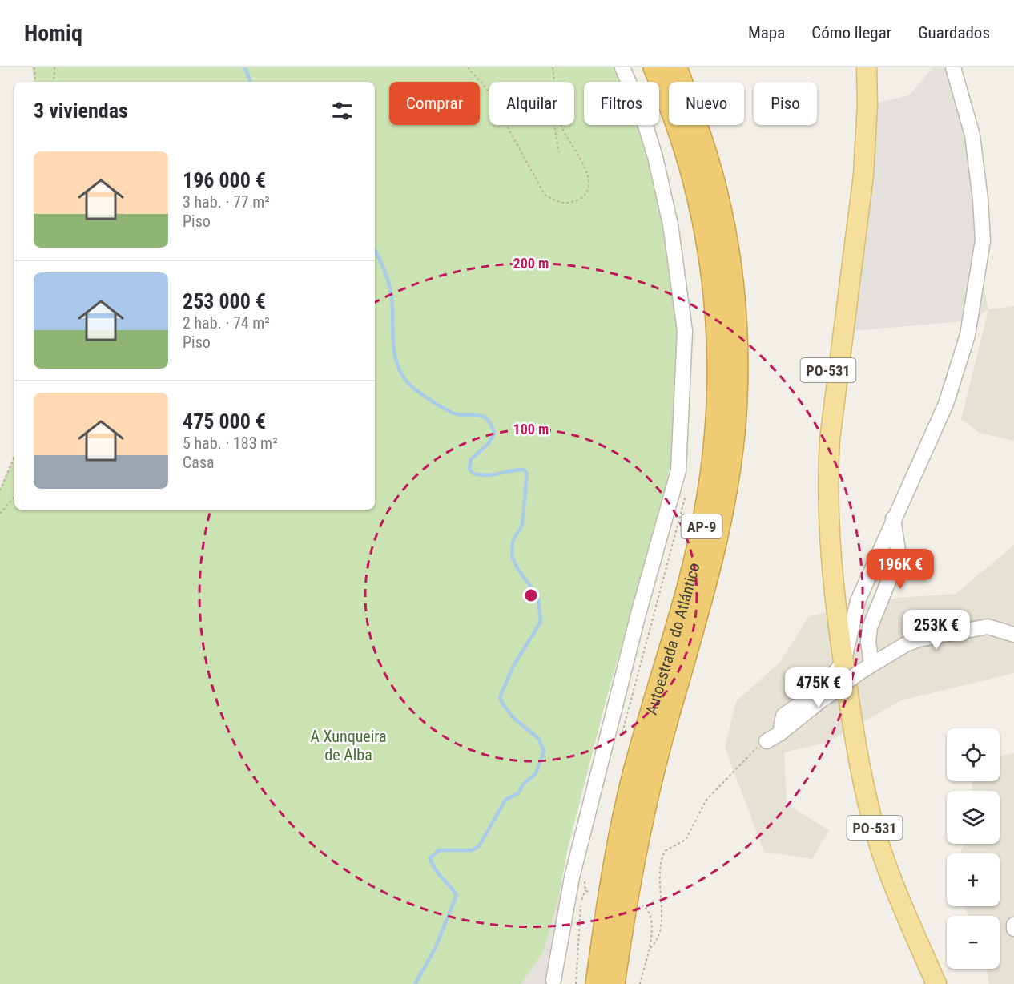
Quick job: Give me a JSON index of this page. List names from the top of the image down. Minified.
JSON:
{"streets":{"highway":["AP-9","Autoestrada do Atlántico"],"main road":["PO-531"]},"parks":["A Xunqueira de Alba"],"page":{"header":"Homiq","nav":["Mapa","Cómo llegar","Guardados"],"chip":["Comprar","Alquilar","Filtros","Nuevo","Piso"],"heading":"3 viviendas","list":[{"name":"196 000 €","note":"3 hab. · 77 m² · Piso"},{"name":"253 000 €","note":"2 hab. · 74 m² · Piso"},{"name":"475 000 €","note":"5 hab. · 183 m² · Casa"}],"price":["196K €","253K €","475K €"],"map_buttons":["+","−"]},"rings":["200 m","100 m"]}
